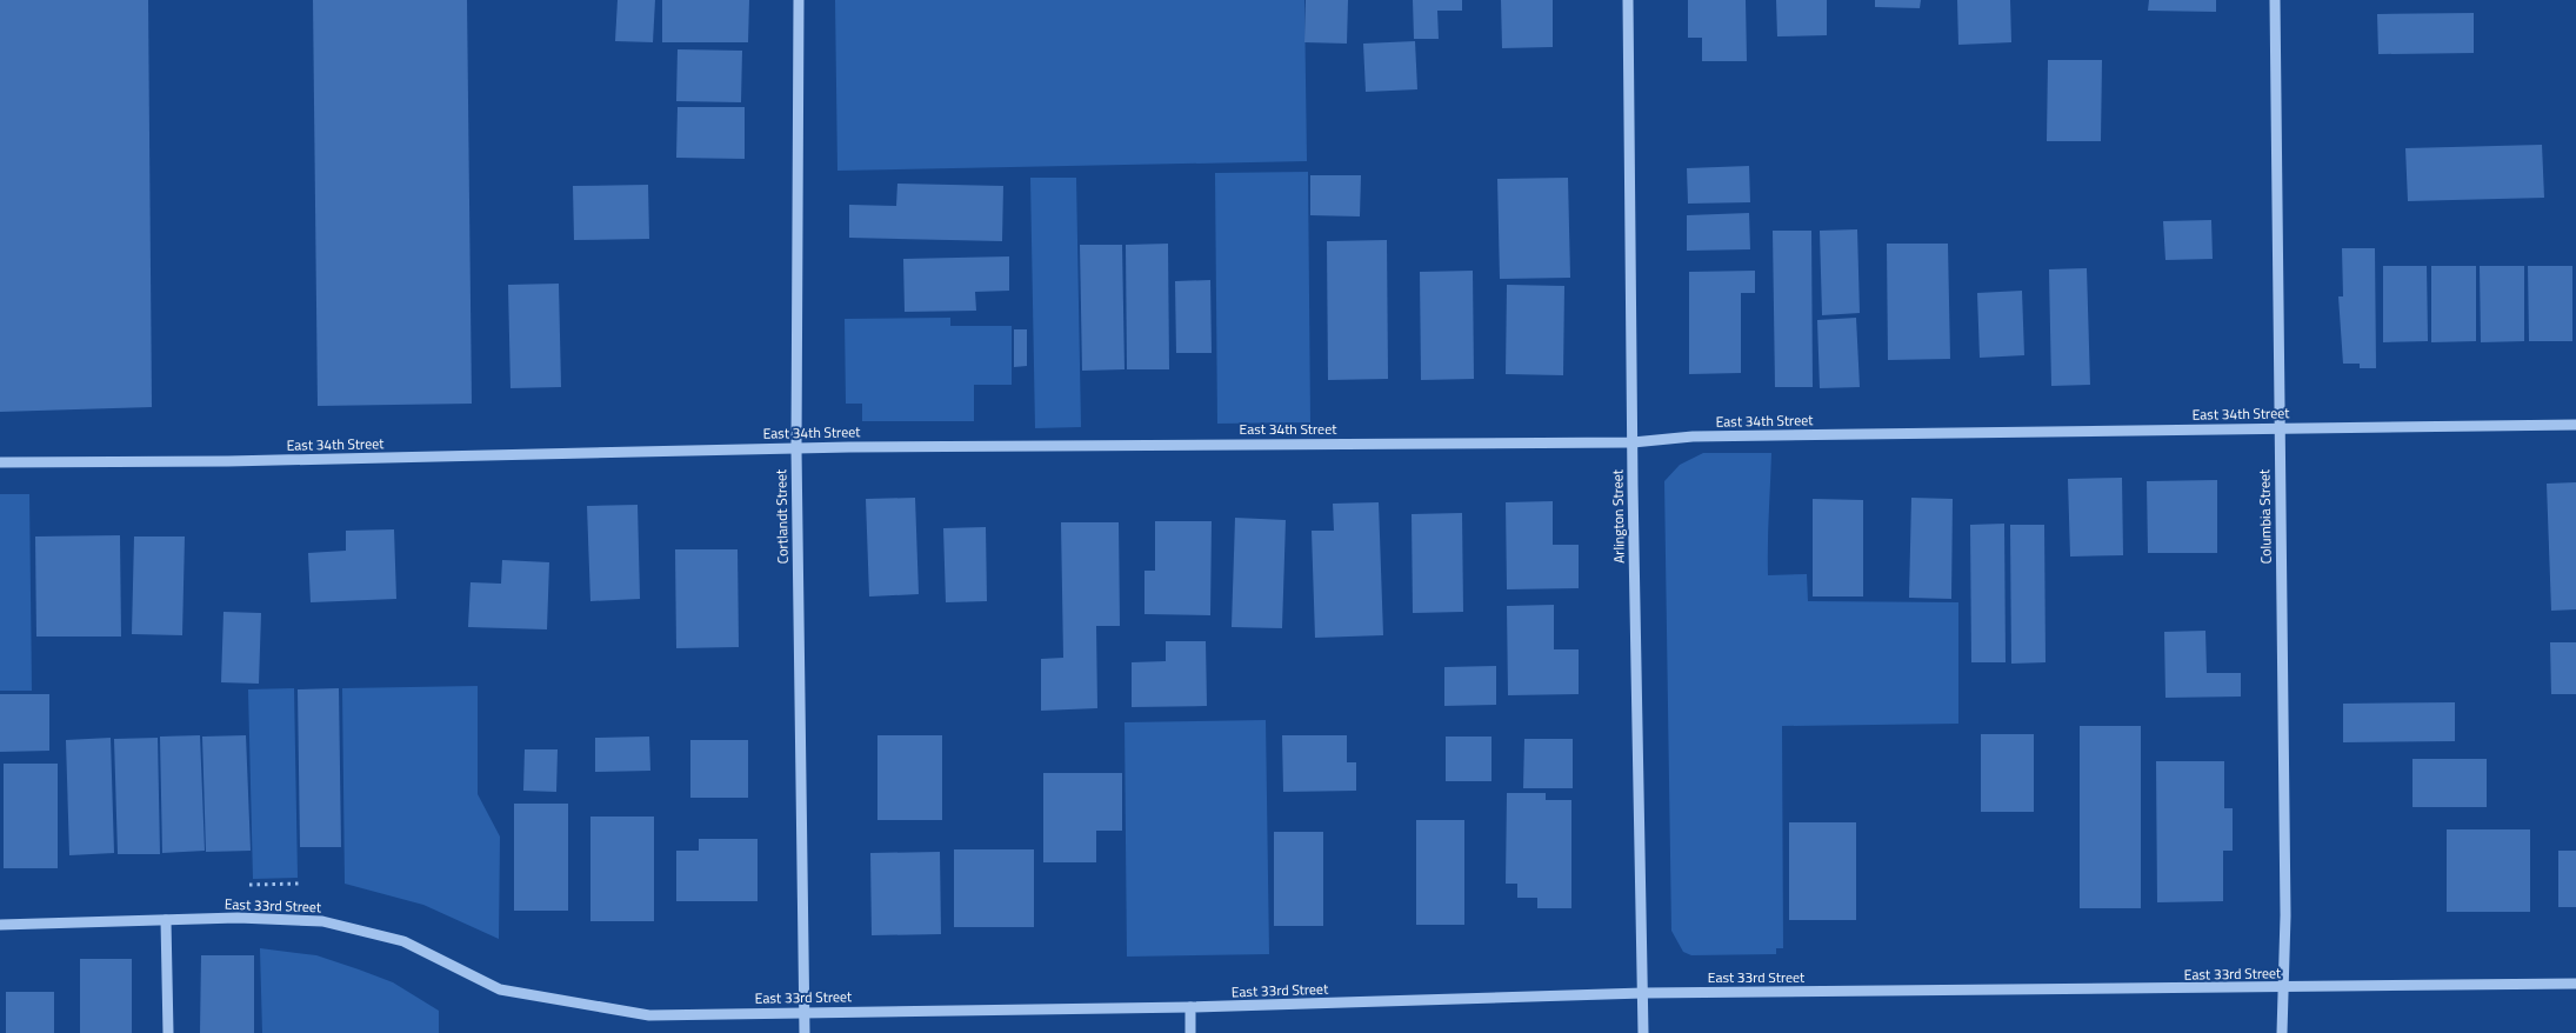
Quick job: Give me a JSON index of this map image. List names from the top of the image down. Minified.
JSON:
{"streets":{"street":["East 34th Street","Cortlandt Street","Arlington Street","Columbia Street","East 33rd Street"]},"crossings":[["East 34th Street","Cortlandt Street"],["East 34th Street","Arlington Street"],["East 34th Street","Columbia Street"],["Cortlandt Street","East 33rd Street"],["Arlington Street","East 33rd Street"],["Columbia Street","East 33rd Street"]]}
